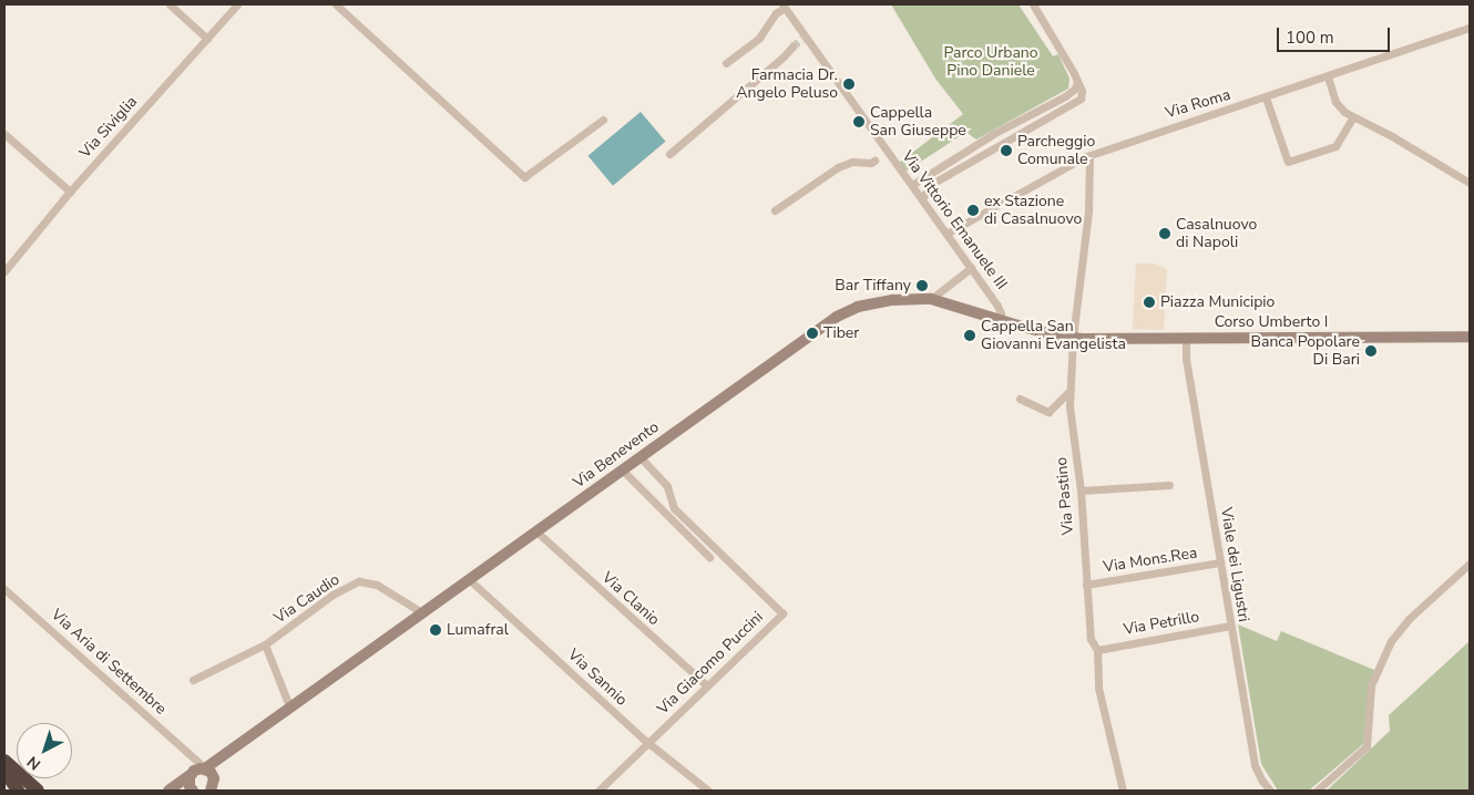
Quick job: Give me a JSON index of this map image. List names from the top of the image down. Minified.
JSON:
{"streets":{"main road":["Corso Umberto I","Via Benevento"],"street":["Via Roma","Via Siviglia","Via Vittorio Emanuele III","Via Pastino","Via Mons.Rea","Viale dei Ligustri","Via Caudio","Via Clanio","Via Petrillo","Via Aria di Settembre","Via Giacomo Puccini","Via Sannio"]},"crossings":[["Via Roma","Via Vittorio Emanuele III"],["Via Roma","Via Pastino"],["Via Vittorio Emanuele III","Via Benevento"],["Corso Umberto I","Via Benevento"],["Corso Umberto I","Via Pastino"],["Corso Umberto I","Viale dei Ligustri"],["Via Benevento","Via Pastino"],["Via Benevento","Via Caudio"],["Via Benevento","Via Clanio"],["Via Benevento","Via Aria di Settembre"],["Via Benevento","Via Giacomo Puccini"],["Via Benevento","Via Sannio"],["Via Pastino","Via Mons.Rea"],["Via Pastino","Via Petrillo"],["Via Mons.Rea","Viale dei Ligustri"],["Viale dei Ligustri","Via Petrillo"],["Via Clanio","Via Giacomo Puccini"],["Via Giacomo Puccini","Via Sannio"]],"parks":["Parco Urbano Pino Daniele"],"places":["Farmacia Dr. Angelo Peluso","Cappella San Giuseppe","Parcheggio Comunale","ex Stazione di Casalnuovo","Casalnuovo di Napoli","Bar Tiffany","Piazza Municipio","Tiber","Cappella San Giovanni Evangelista","Banca Popolare Di Bari","Lumafral"],"scale_bar":"100 m","north":"bottom left"}
